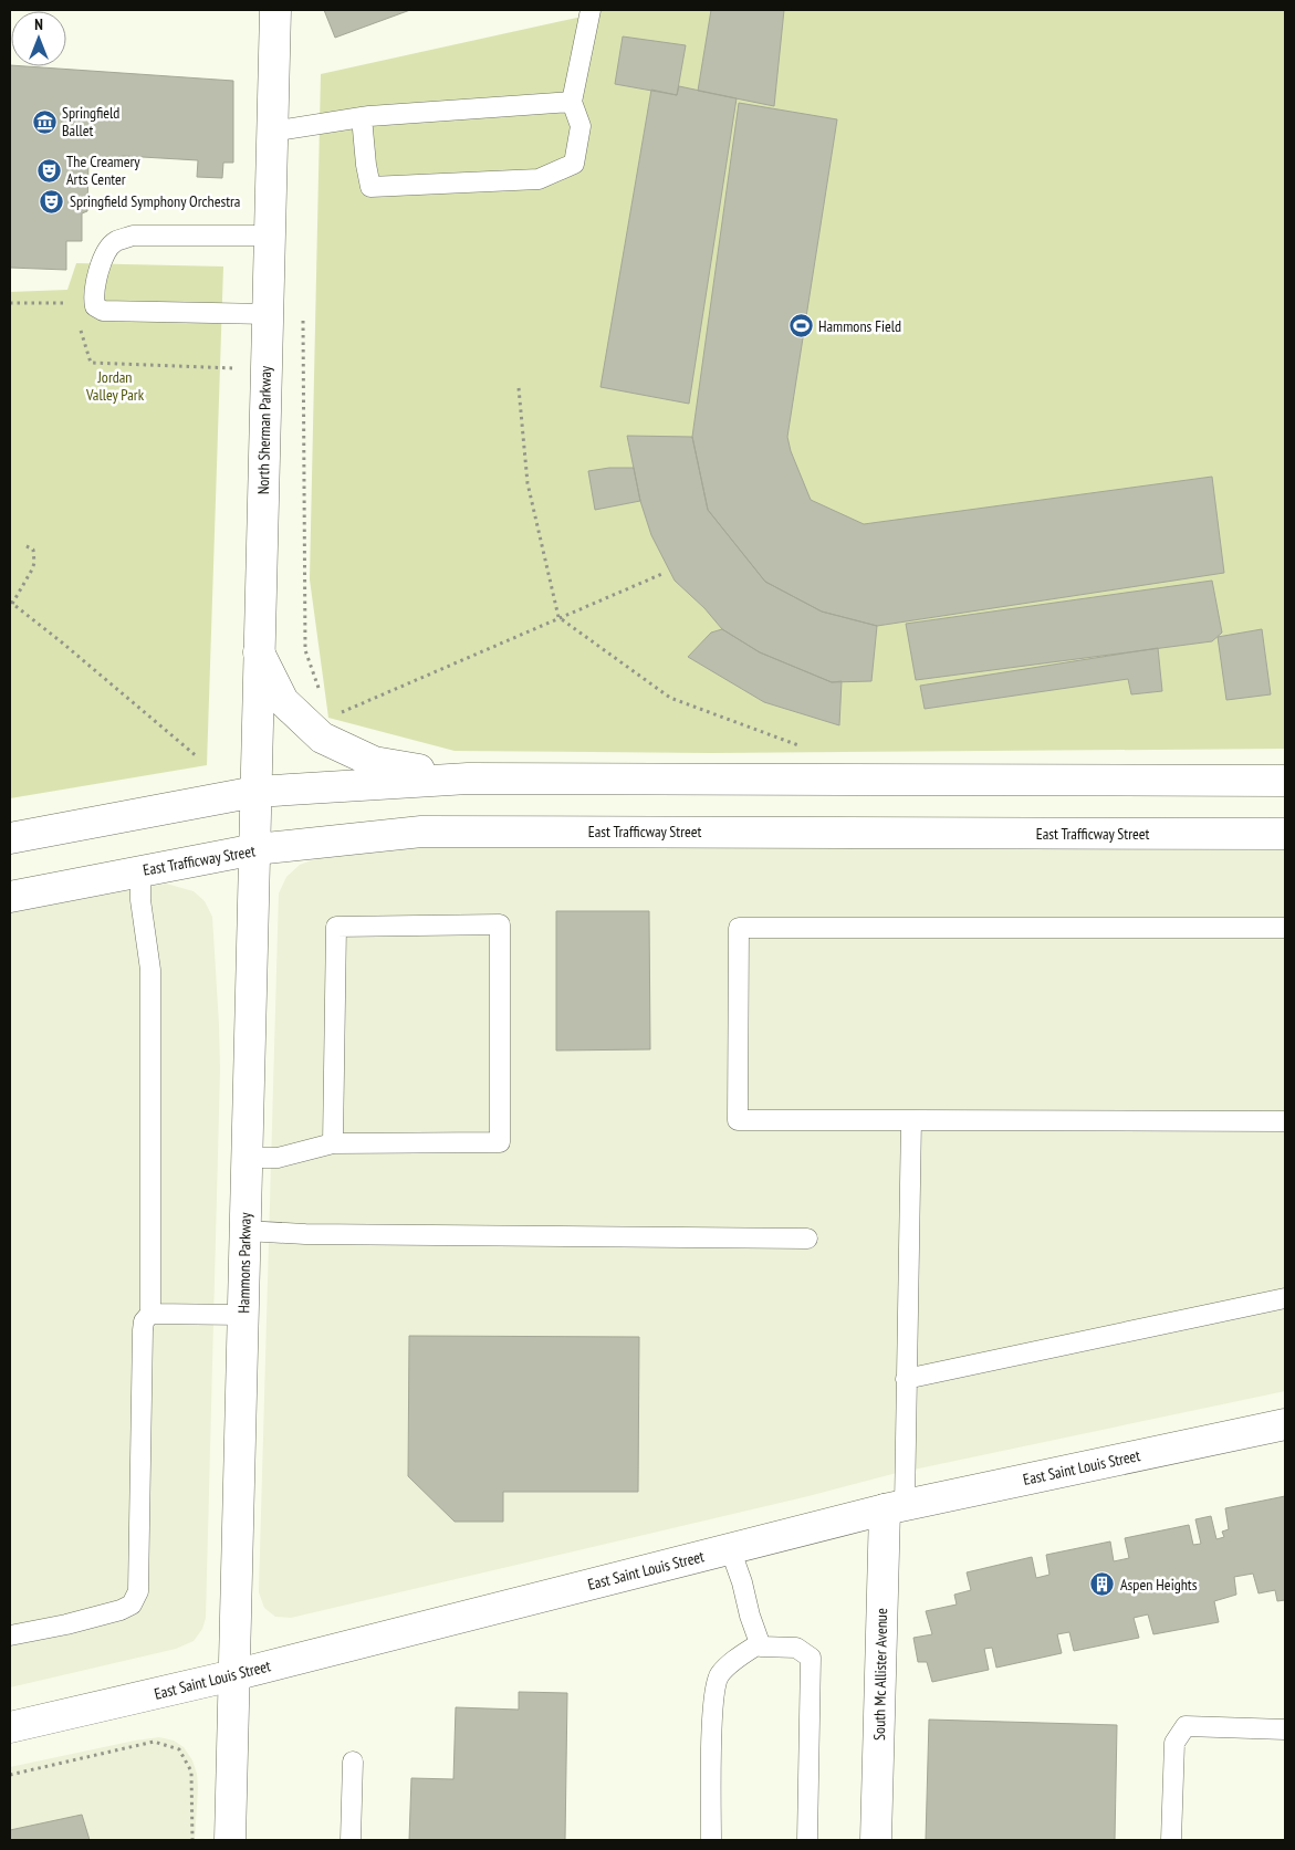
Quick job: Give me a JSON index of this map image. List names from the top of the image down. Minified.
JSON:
{"streets":{"main road":["North Sherman Parkway","East Trafficway Street","Hammons Parkway","East Saint Louis Street","South Mc Allister Avenue"]},"crossings":[["North Sherman Parkway","East Trafficway Street"],["North Sherman Parkway","Hammons Parkway"],["East Trafficway Street","Hammons Parkway"],["Hammons Parkway","East Saint Louis Street"],["East Saint Louis Street","South Mc Allister Avenue"]],"parks":["Jordan Valley Park"],"places":{"museum":["Springfield Ballet"],"theatre":["The Creamery Arts Center","Springfield Symphony Orchestra"],"sports":["Hammons Field"],"building":["Aspen Heights"]},"north":"top"}
